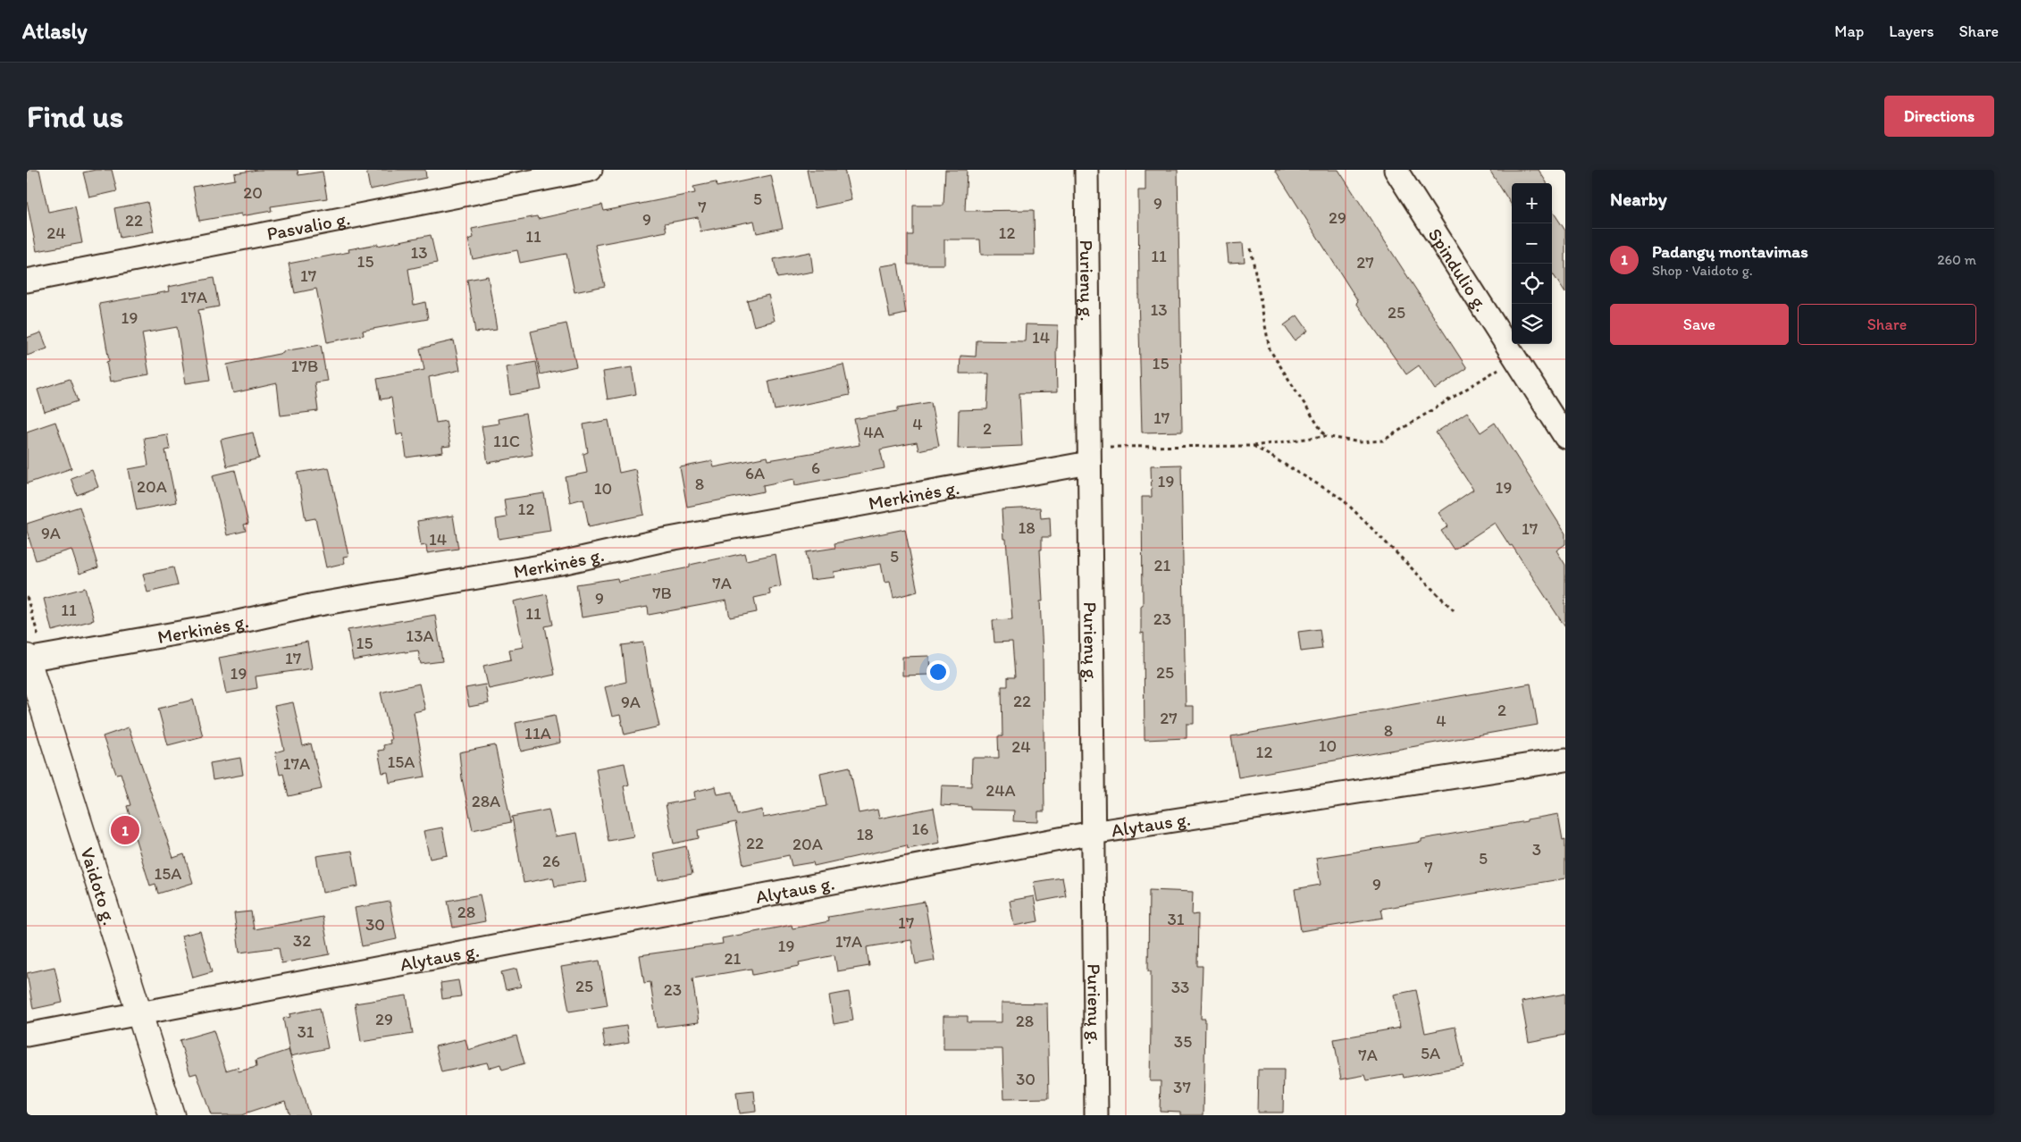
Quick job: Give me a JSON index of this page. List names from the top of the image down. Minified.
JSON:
{"streets":{"main road":["Vaidoto g."],"street":["Pasvalio g.","Spindulio g.","Purienų g.","Merkinės g.","Alytaus g."]},"crossings":[["Purienų g.","Merkinės g."],["Purienų g.","Alytaus g."],["Merkinės g.","Vaidoto g."],["Alytaus g.","Vaidoto g."]],"house_numbers":["20","5","9","7","29","9","22","24","12","11","13","11","15","27","17","17A","13","25","19","14","15","17B","17","4","2","4A","11C","6","6A","19","8","20A","19","10","12","18","17","9A","14","5","21","7A","7B","9","11","11","23","13A","15","17","25","19","22","9A","2","27","4","8","11A","10","24","12","15A","17A","24A","28A","16","18","22","20A","3","5","26","7","15A","9","28","31","17","30","32","17A","19","21","25","33","23","29","28","31","35","5A","7A","30","37"],"page":{"header":"Atlasly","nav":["Map","Layers","Share"],"buttons":["Directions",["Save","Share"]],"title":"Find us","heading":"Nearby","map_buttons":["+","−"],"list":[{"mark":"1","name":"Padangų montavimas","note":"Shop · Vaidoto g.","value":"260 m"}],"pins":"1"}}
